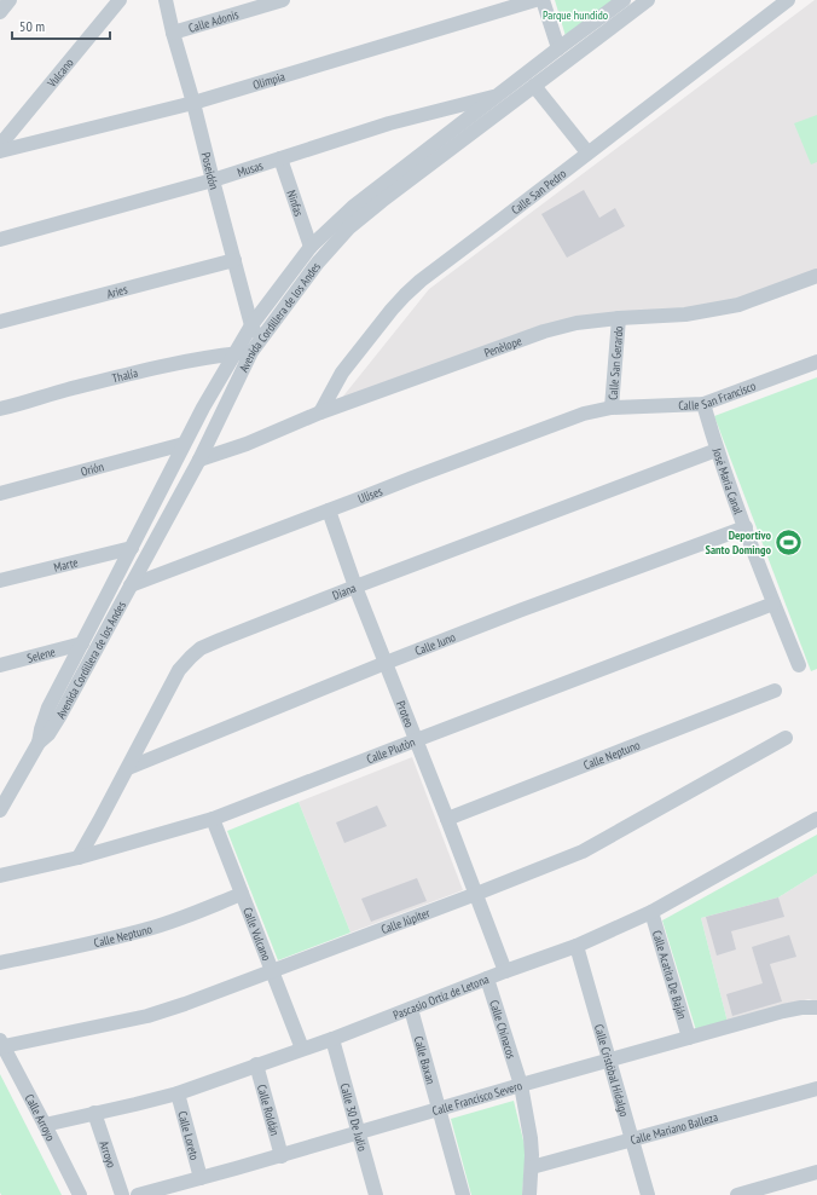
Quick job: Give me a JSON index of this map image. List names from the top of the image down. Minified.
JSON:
{"streets":{"street":["Calle Adonis","Vulcano","Olimpia","Musas","Poseidón","Calle San Pedro","Ninfas","Aries","Avenida Cordillera de los Andes","Penèlope","Calle San Gerardo","Thalía","Calle San Francisco","Orión","José María Canal","Ulises","Marte","Diana","Calle Juno","Selene","Proteo","Calle Plutòn","Calle Neptuno","Calle Júpiter","Calle Vulcano","Calle Acatita De Baján","Pascasio Ortiz de Letona","Calle Chinacos","Calle Baxan","Calle Cristóbal Hidalgo","Calle Francisco Severo","Calle Roldán","Calle 30 De Julio","Calle Arroyo","Calle Mariano Balleza","Calle Loreto","Arroyo"]},"crossings":[["Calle Adonis","Poseidón"],["Olimpia","Poseidón"],["Musas","Poseidón"],["Musas","Ninfas"],["Musas","Avenida Cordillera de los Andes"],["Poseidón","Aries"],["Poseidón","Avenida Cordillera de los Andes"],["Poseidón","Thalía"],["Calle San Pedro","Penèlope"],["Ninfas","Avenida Cordillera de los Andes"],["Avenida Cordillera de los Andes","Penèlope"],["Avenida Cordillera de los Andes","Thalía"],["Avenida Cordillera de los Andes","Orión"],["Avenida Cordillera de los Andes","Ulises"],["Avenida Cordillera de los Andes","Marte"],["Avenida Cordillera de los Andes","Selene"],["Penèlope","Calle San Gerardo"],["Calle San Gerardo","Calle San Francisco"],["Calle San Gerardo","Ulises"],["Calle San Francisco","José María Canal"],["Calle San Francisco","Ulises"],["José María Canal","Diana"],["José María Canal","Calle Juno"],["José María Canal","Calle Plutòn"],["Ulises","Proteo"],["Diana","Calle Juno"],["Diana","Proteo"],["Diana","Calle Plutòn"],["Calle Juno","Proteo"],["Proteo","Calle Plutòn"],["Proteo","Calle Neptuno"],["Proteo","Calle Júpiter"],["Proteo","Pascasio Ortiz de Letona"],["Calle Plutòn","Calle Vulcano"],["Calle Neptuno","Calle Vulcano"],["Calle Júpiter","Calle Vulcano"],["Calle Júpiter","Calle Arroyo"],["Calle Vulcano","Pascasio Ortiz de Letona"],["Calle Acatita De Baján","Pascasio Ortiz de Letona"],["Calle Acatita De Baján","Calle Francisco Severo"],["Pascasio Ortiz de Letona","Calle Chinacos"],["Pascasio Ortiz de Letona","Calle Baxan"],["Pascasio Ortiz de Letona","Calle Cristóbal Hidalgo"],["Pascasio Ortiz de Letona","Calle Roldán"],["Pascasio Ortiz de Letona","Calle 30 De Julio"],["Pascasio Ortiz de Letona","Calle Arroyo"],["Pascasio Ortiz de Letona","Calle Loreto"],["Pascasio Ortiz de Letona","Arroyo"],["Calle Chinacos","Calle Francisco Severo"],["Calle Chinacos","Calle Mariano Balleza"],["Calle Baxan","Calle Francisco Severo"],["Calle Cristóbal Hidalgo","Calle Francisco Severo"],["Calle Cristóbal Hidalgo","Calle Mariano Balleza"],["Calle Francisco Severo","Calle Roldán"],["Calle Francisco Severo","Calle 30 De Julio"],["Calle Francisco Severo","Calle Loreto"]],"parks":["Parque hundido"],"places":{"sports":["Deportivo Santo Domingo"]},"scale_bar":"50 m"}
